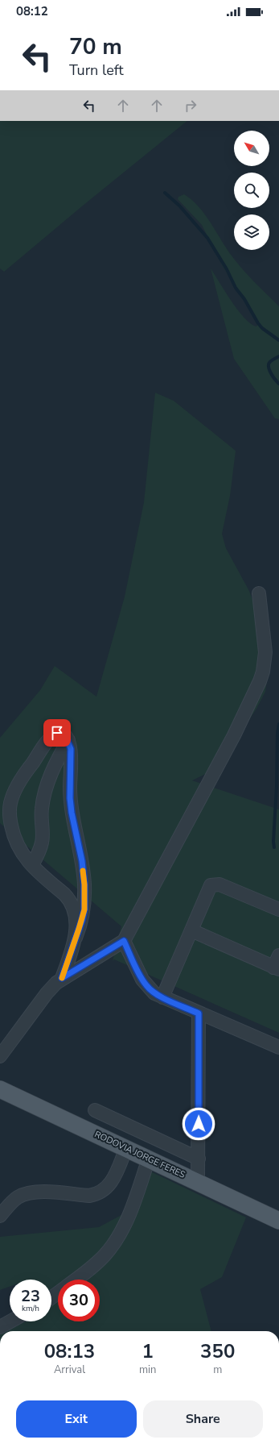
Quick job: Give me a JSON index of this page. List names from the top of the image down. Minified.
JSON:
{"streets":{"main road":["RODOVIA JORGE FERES"]},"north":"top left","page":{"status":"08:12","turn":["70 m","Turn left"],"speed":"23 km/h","limit":"30","eta":["08:13","Arrival","1","min","350","m"],"buttons":["Exit","Share"]}}
